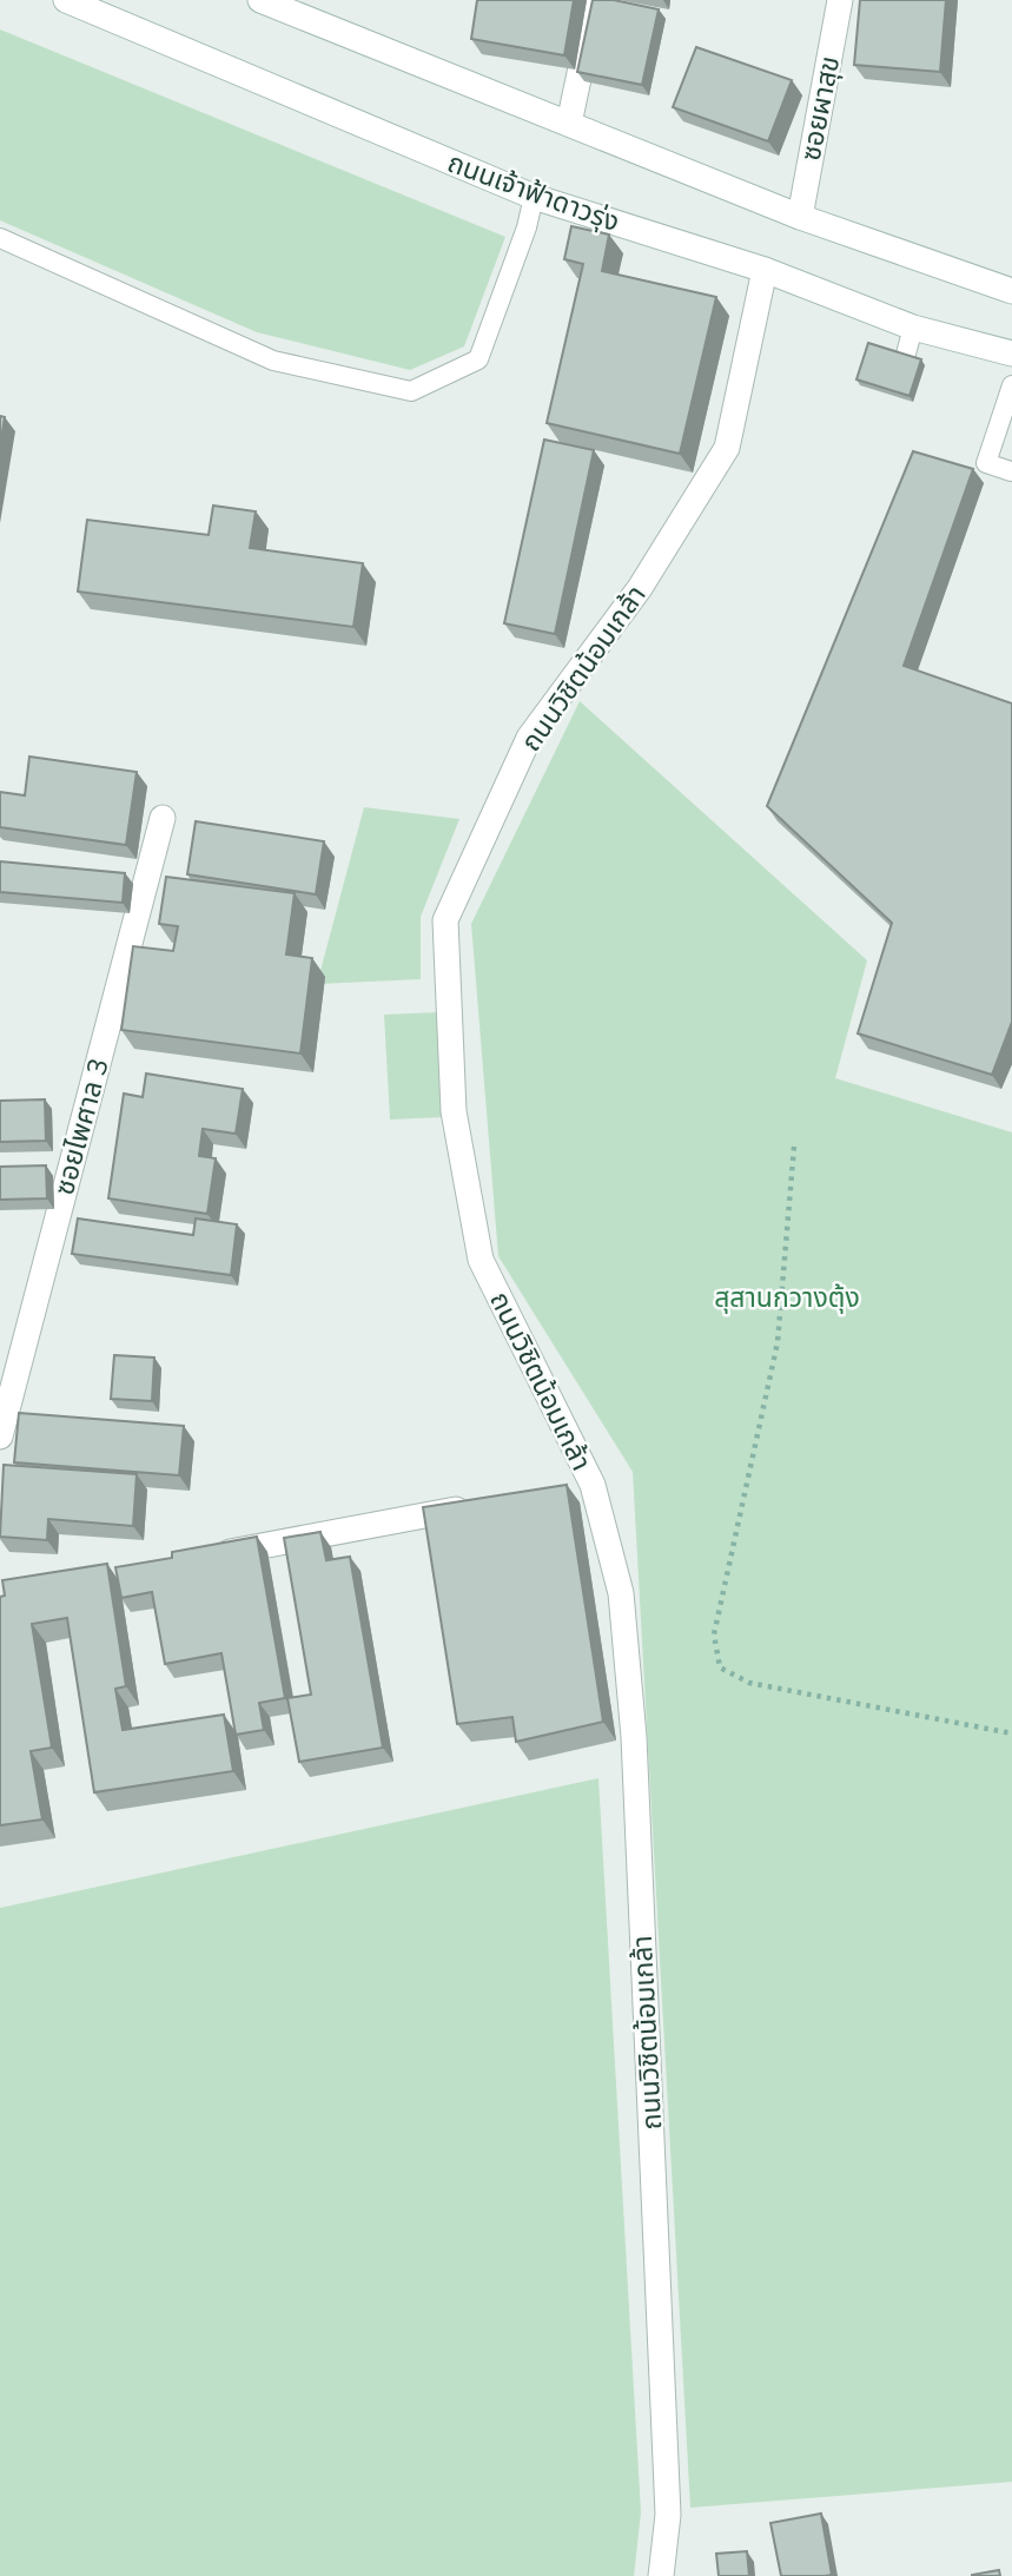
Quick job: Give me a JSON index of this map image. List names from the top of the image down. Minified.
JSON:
{"streets":{"street":["ซอยผาสุข","ถนนเจ้าฟ้าดาวรุ่ง","ถนนวิชิตน้อมเกล้า","ซอยไพศาล 3"]},"crossings":[["ถนนเจ้าฟ้าดาวรุ่ง","ถนนวิชิตน้อมเกล้า"]],"parks":["สุสานกวางตุ้ง"]}
